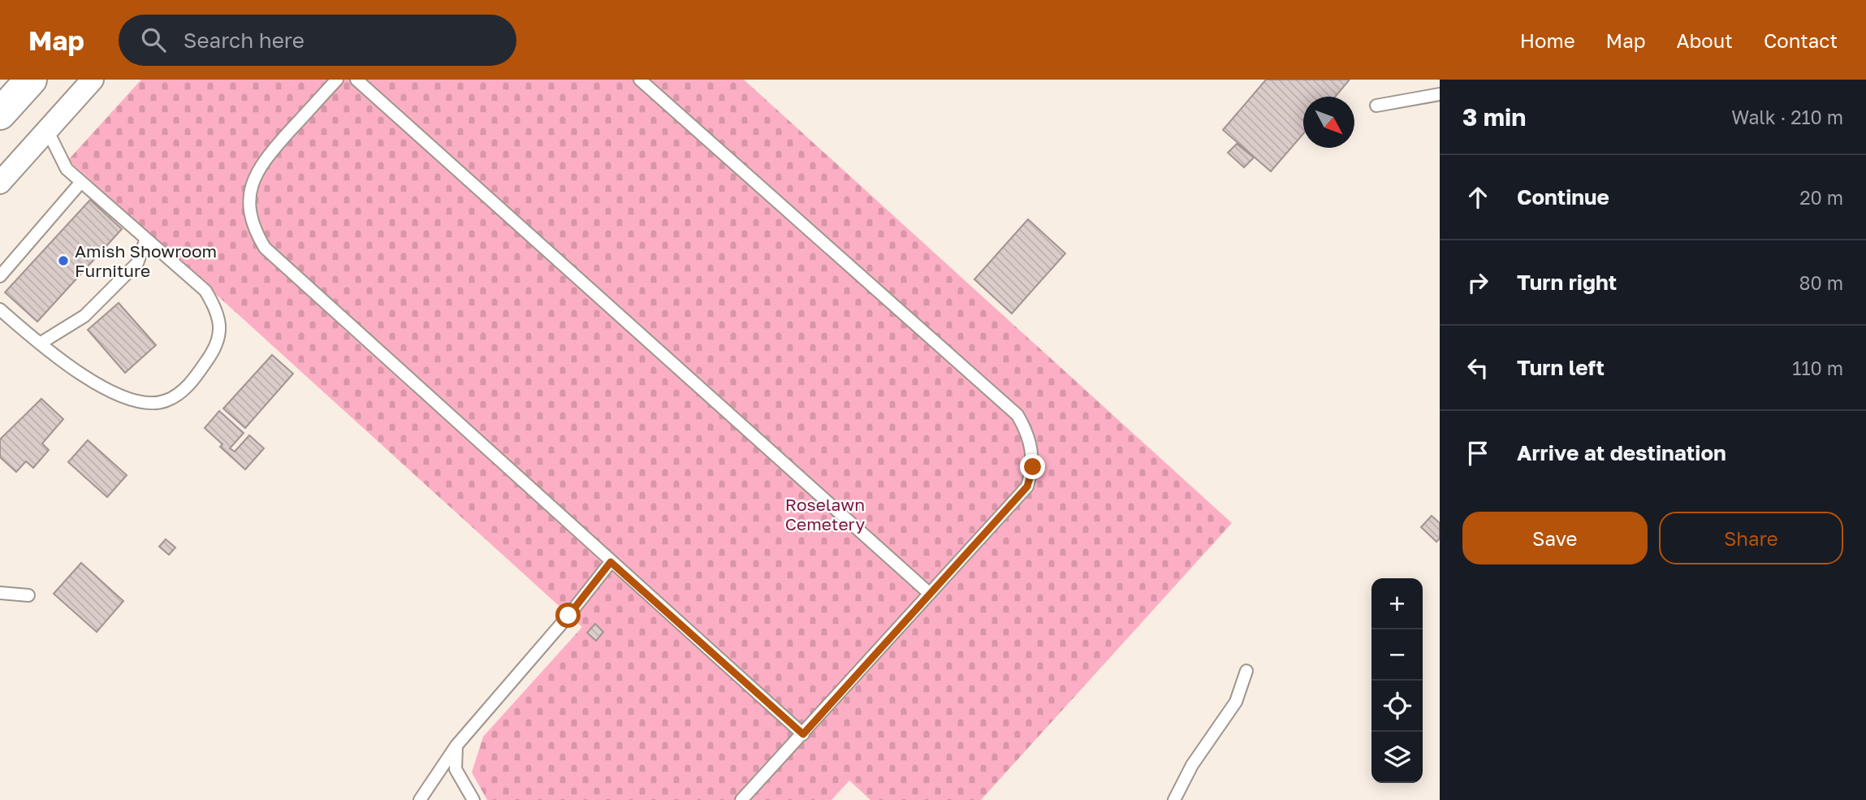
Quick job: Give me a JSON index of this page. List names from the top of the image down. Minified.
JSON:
{"parks":["Roselawn Cemetery"],"places":["Amish Showroom Furniture"],"north":"bottom right","page":{"header":"Map","search":"Search here","nav":["Home","Map","About","Contact"],"heading":["3 min","Walk · 210 m"],"list":[["Continue","20 m"],["Turn right","80 m"],["Turn left","110 m"],"Arrive at destination"],"buttons":["Save","Share"],"map_buttons":["+","−"]}}
